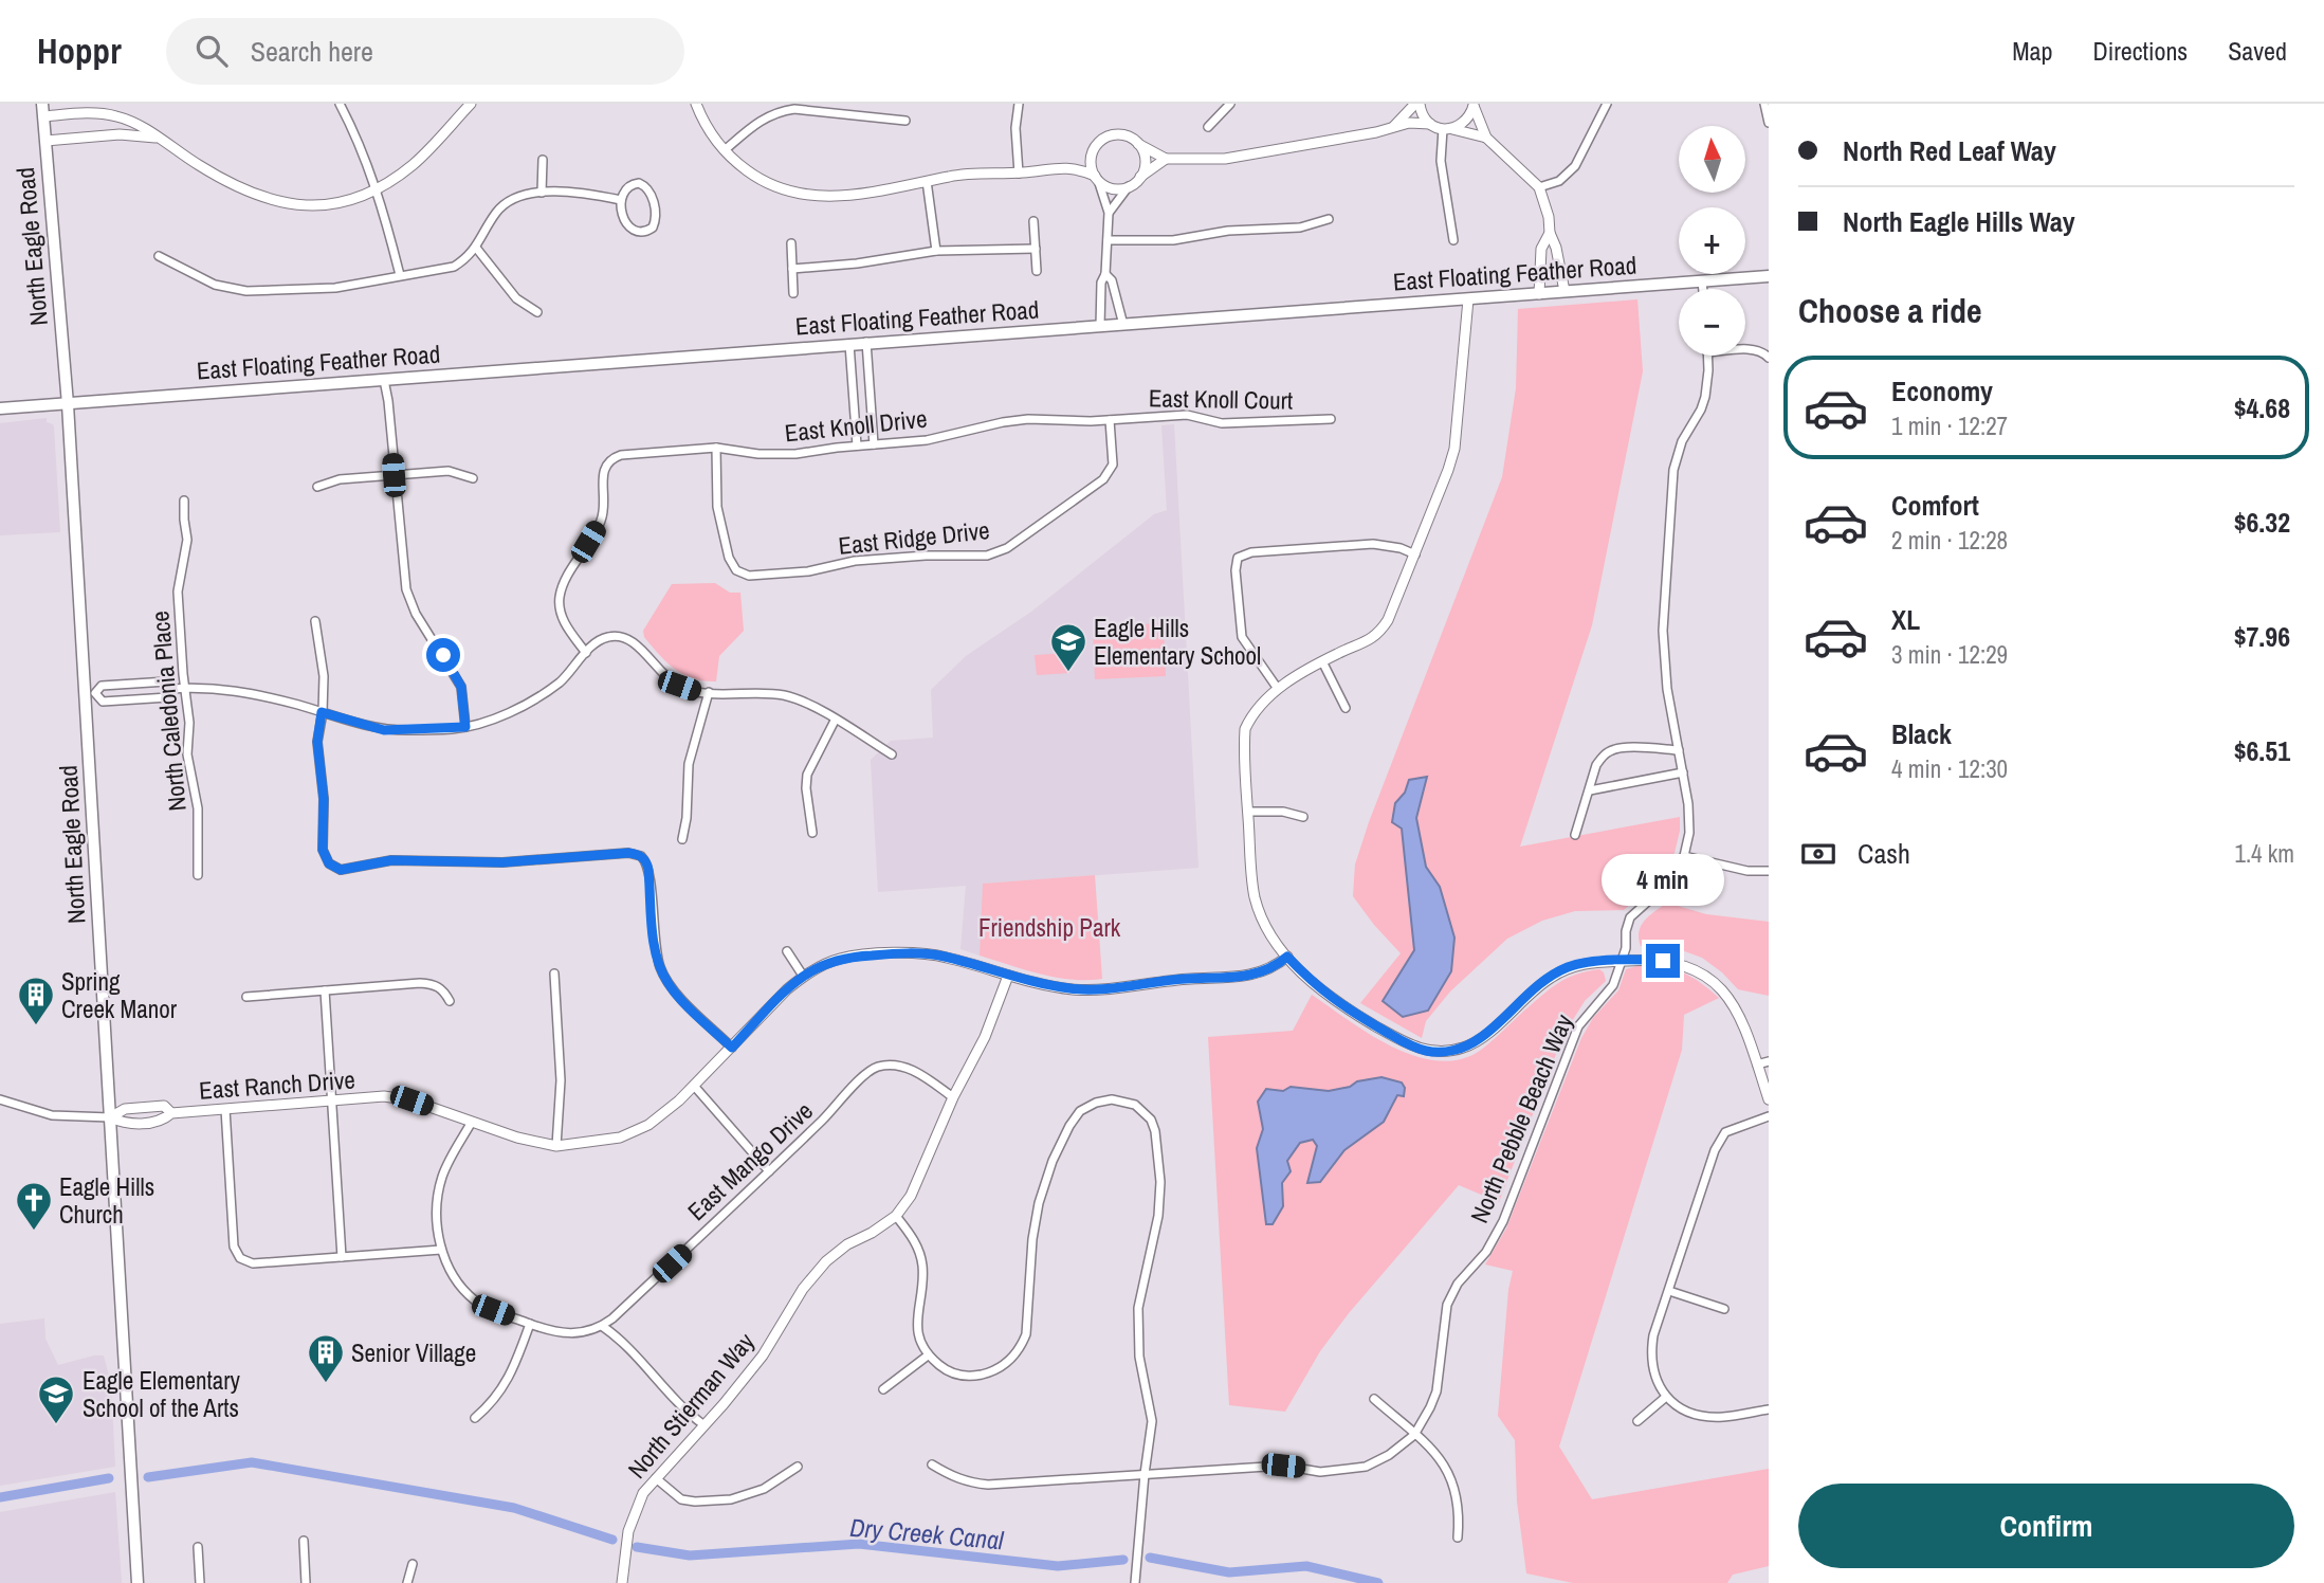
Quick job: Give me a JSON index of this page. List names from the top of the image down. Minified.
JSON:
{"streets":{"main road":["North Eagle Road","East Floating Feather Road"],"street":["East Knoll Court","East Knoll Drive","East Ridge Drive","North Caledonia Place","East Ranch Drive","North Pebble Beach Way","East Mango Drive","North Stierman Way"]},"crossings":[["North Eagle Road","East Floating Feather Road"],["North Eagle Road","East Ranch Drive"],["East Knoll Court","East Knoll Drive"],["East Knoll Court","East Ridge Drive"],["East Knoll Drive","East Ridge Drive"],["East Ranch Drive","East Mango Drive"],["East Ranch Drive","North Stierman Way"],["East Mango Drive","North Stierman Way"]],"water":["Dry Creek Canal"],"parks":["Friendship Park"],"places":{"school or university":["Eagle Hills Elementary School","Eagle Elementary School of the Arts"],"building":["Spring Creek Manor","Senior Village"],"church":["Eagle Hills Church"]},"north":"top","page":{"header":"Hoppr","search":"Search here","nav":["Map","Directions","Saved"],"banner":["North Red Leaf Way","North Eagle Hills Way"],"map_buttons":["+","−"],"heading":"Choose a ride","list":[{"name":"Economy","note":"1 min · 12:27","value":"$4.68"},{"name":"Comfort","note":"2 min · 12:28","value":"$6.32"},{"name":"XL","note":"3 min · 12:29","value":"$7.96"},{"name":"Black","note":"4 min · 12:30","value":"$6.51"}],"pay":["Cash","1.4 km"],"bubble":"4 min","buttons":"Confirm"}}
